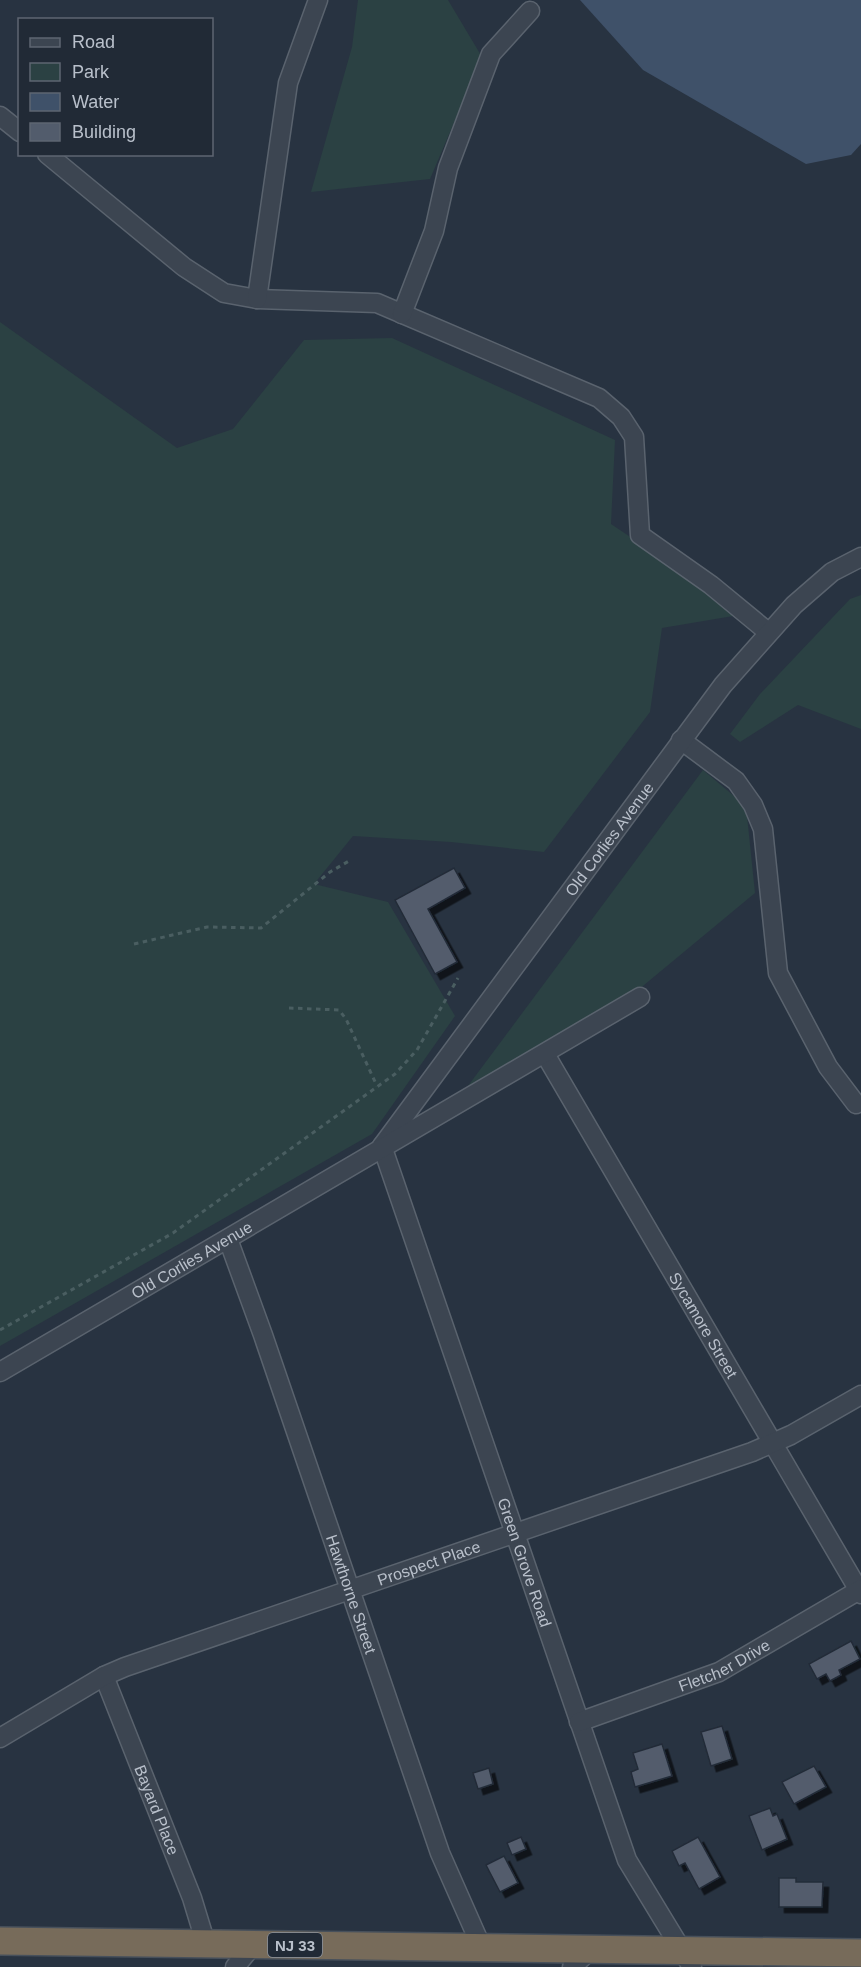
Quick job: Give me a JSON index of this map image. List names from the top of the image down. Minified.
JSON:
{"streets":{"highway":["NJ 33"],"street":["Old Corlies Avenue","Sycamore Street","Green Grove Road","Prospect Place","Hawthorne Street","Fletcher Drive","Bayard Place"]},"crossings":[["Old Corlies Avenue","Sycamore Street"],["Old Corlies Avenue","Green Grove Road"],["Old Corlies Avenue","Hawthorne Street"],["Sycamore Street","Prospect Place"],["Sycamore Street","Fletcher Drive"],["Green Grove Road","Prospect Place"],["Green Grove Road","Fletcher Drive"],["Green Grove Road","NJ 33"],["Prospect Place","Hawthorne Street"],["Prospect Place","Bayard Place"],["Hawthorne Street","NJ 33"],["Bayard Place","NJ 33"]],"legend":["Road","Park","Water","Building"]}
